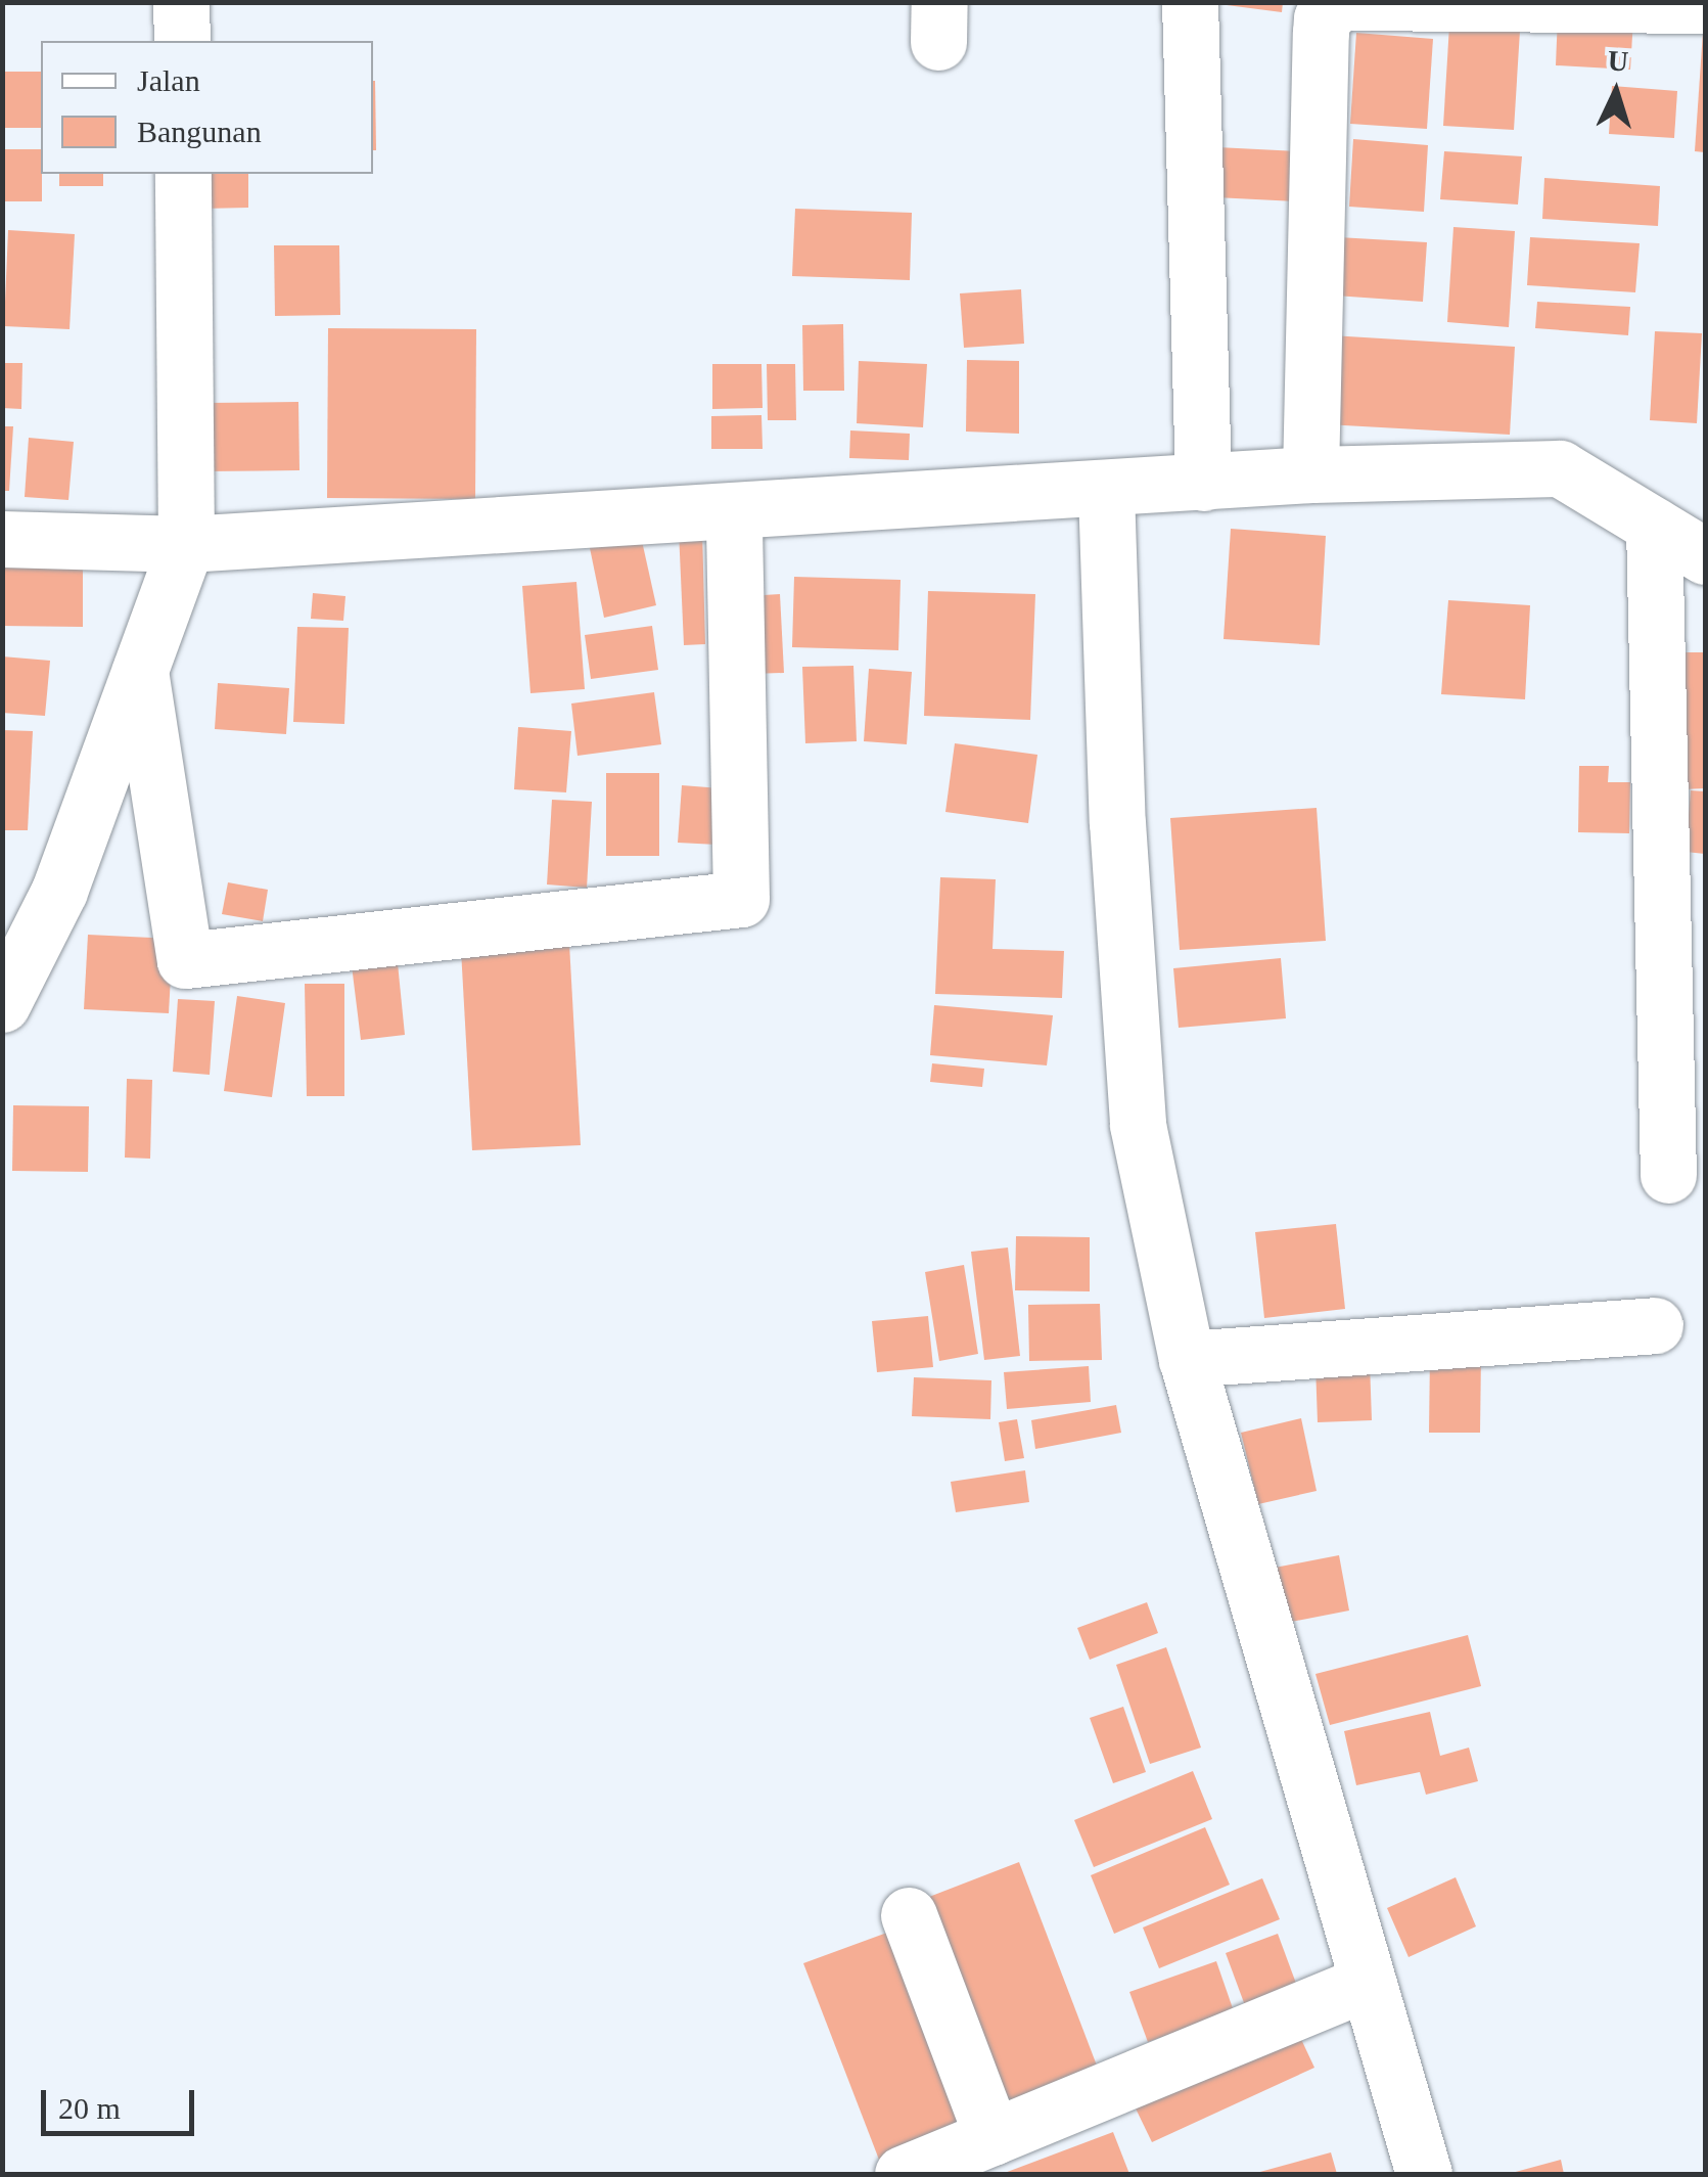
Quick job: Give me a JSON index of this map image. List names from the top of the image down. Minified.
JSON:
{"legend":["Jalan","Bangunan"],"scale_bar":"20 m","north":"top"}
